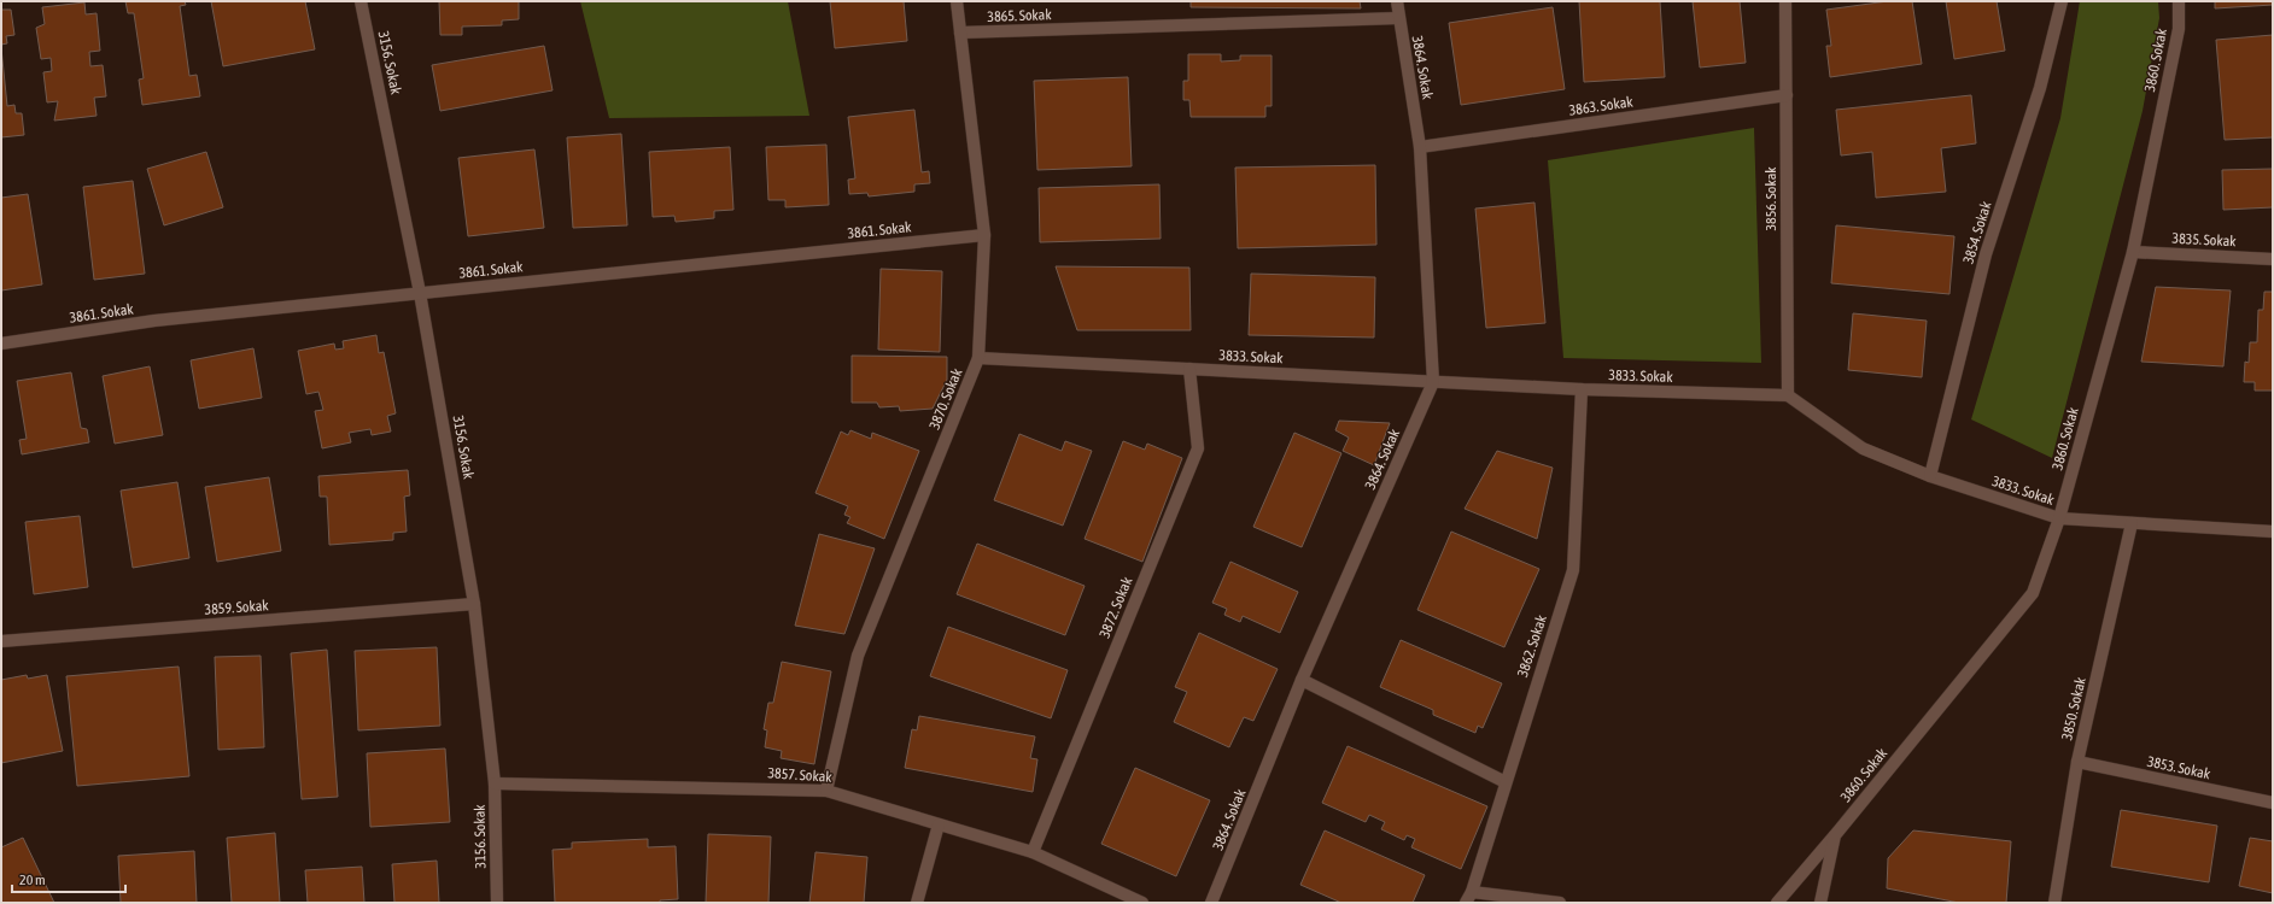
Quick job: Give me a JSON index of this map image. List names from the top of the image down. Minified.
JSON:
{"streets":{"street":["3865. Sokak","3860. Sokak","3156. Sokak","3864. Sokak","3863. Sokak","3856. Sokak","3861. Sokak","3854. Sokak","3835. Sokak","3833. Sokak","3870. Sokak","3859. Sokak","3872. Sokak","3862. Sokak","3850. Sokak","3853. Sokak","3857. Sokak"]},"crossings":[["3865. Sokak","3864. Sokak"],["3865. Sokak","3870. Sokak"],["3860. Sokak","3835. Sokak"],["3860. Sokak","3833. Sokak"],["3156. Sokak","3861. Sokak"],["3156. Sokak","3859. Sokak"],["3156. Sokak","3857. Sokak"],["3864. Sokak","3863. Sokak"],["3864. Sokak","3833. Sokak"],["3863. Sokak","3856. Sokak"],["3856. Sokak","3833. Sokak"],["3861. Sokak","3870. Sokak"],["3854. Sokak","3833. Sokak"],["3833. Sokak","3870. Sokak"],["3833. Sokak","3872. Sokak"],["3833. Sokak","3862. Sokak"],["3833. Sokak","3850. Sokak"],["3870. Sokak","3857. Sokak"],["3872. Sokak","3857. Sokak"],["3850. Sokak","3853. Sokak"]],"scale_bar":"20 m"}
